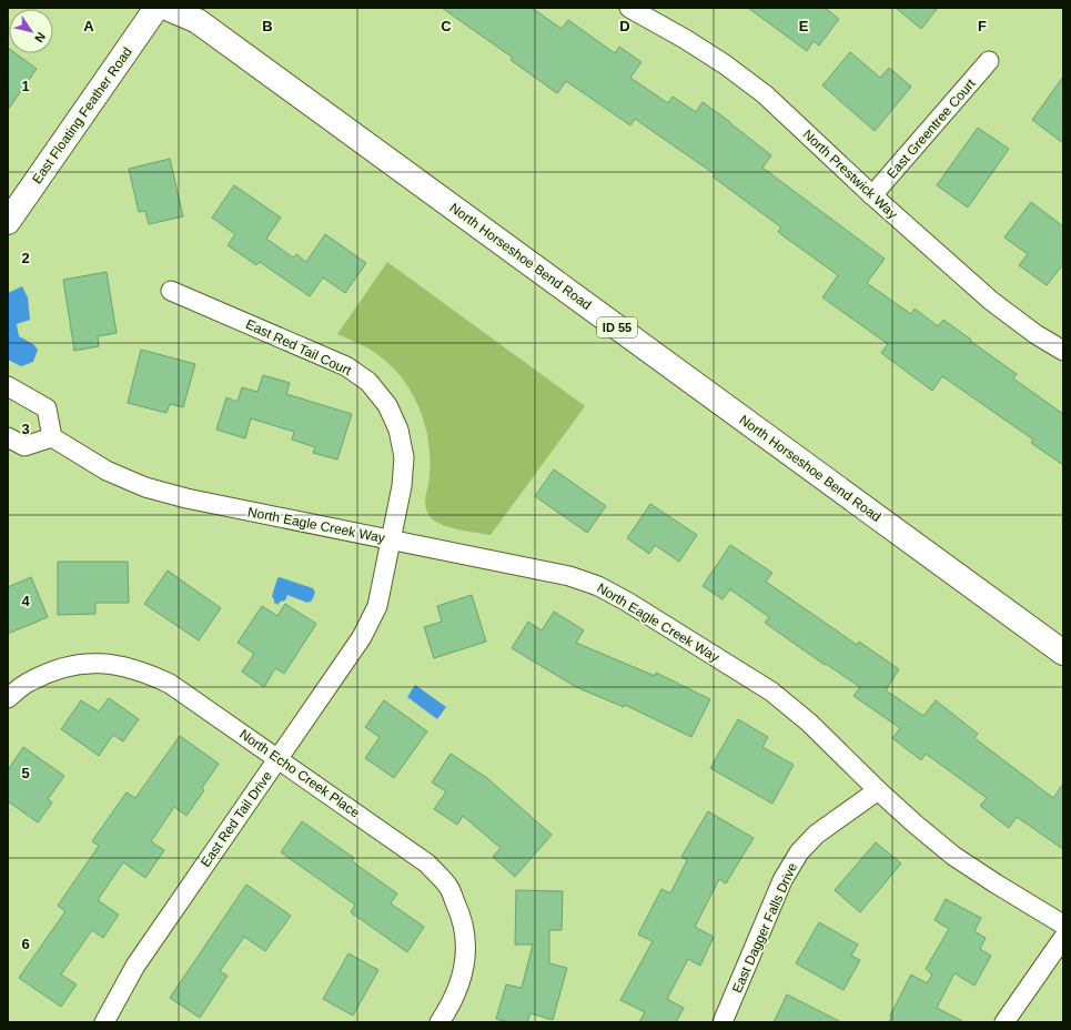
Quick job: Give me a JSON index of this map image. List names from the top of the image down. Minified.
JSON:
{"streets":{"main road":["East Floating Feather Road","North Horseshoe Bend Road","ID 55"],"street":["East Greentree Court","North Prestwick Way","East Red Tail Court","North Eagle Creek Way","North Echo Creek Place","East Red Tail Drive","East Dagger Falls Drive"]},"crossings":[["East Greentree Court","North Prestwick Way"],["East Red Tail Court","North Eagle Creek Way"],["East Red Tail Court","East Red Tail Drive"],["North Eagle Creek Way","East Red Tail Drive"],["North Eagle Creek Way","East Dagger Falls Drive"],["North Echo Creek Place","East Red Tail Drive"]],"north":"bottom right","grid":{"columns":["A","B","C","D","E","F"],"rows":["1","2","3","4","5","6"]}}
